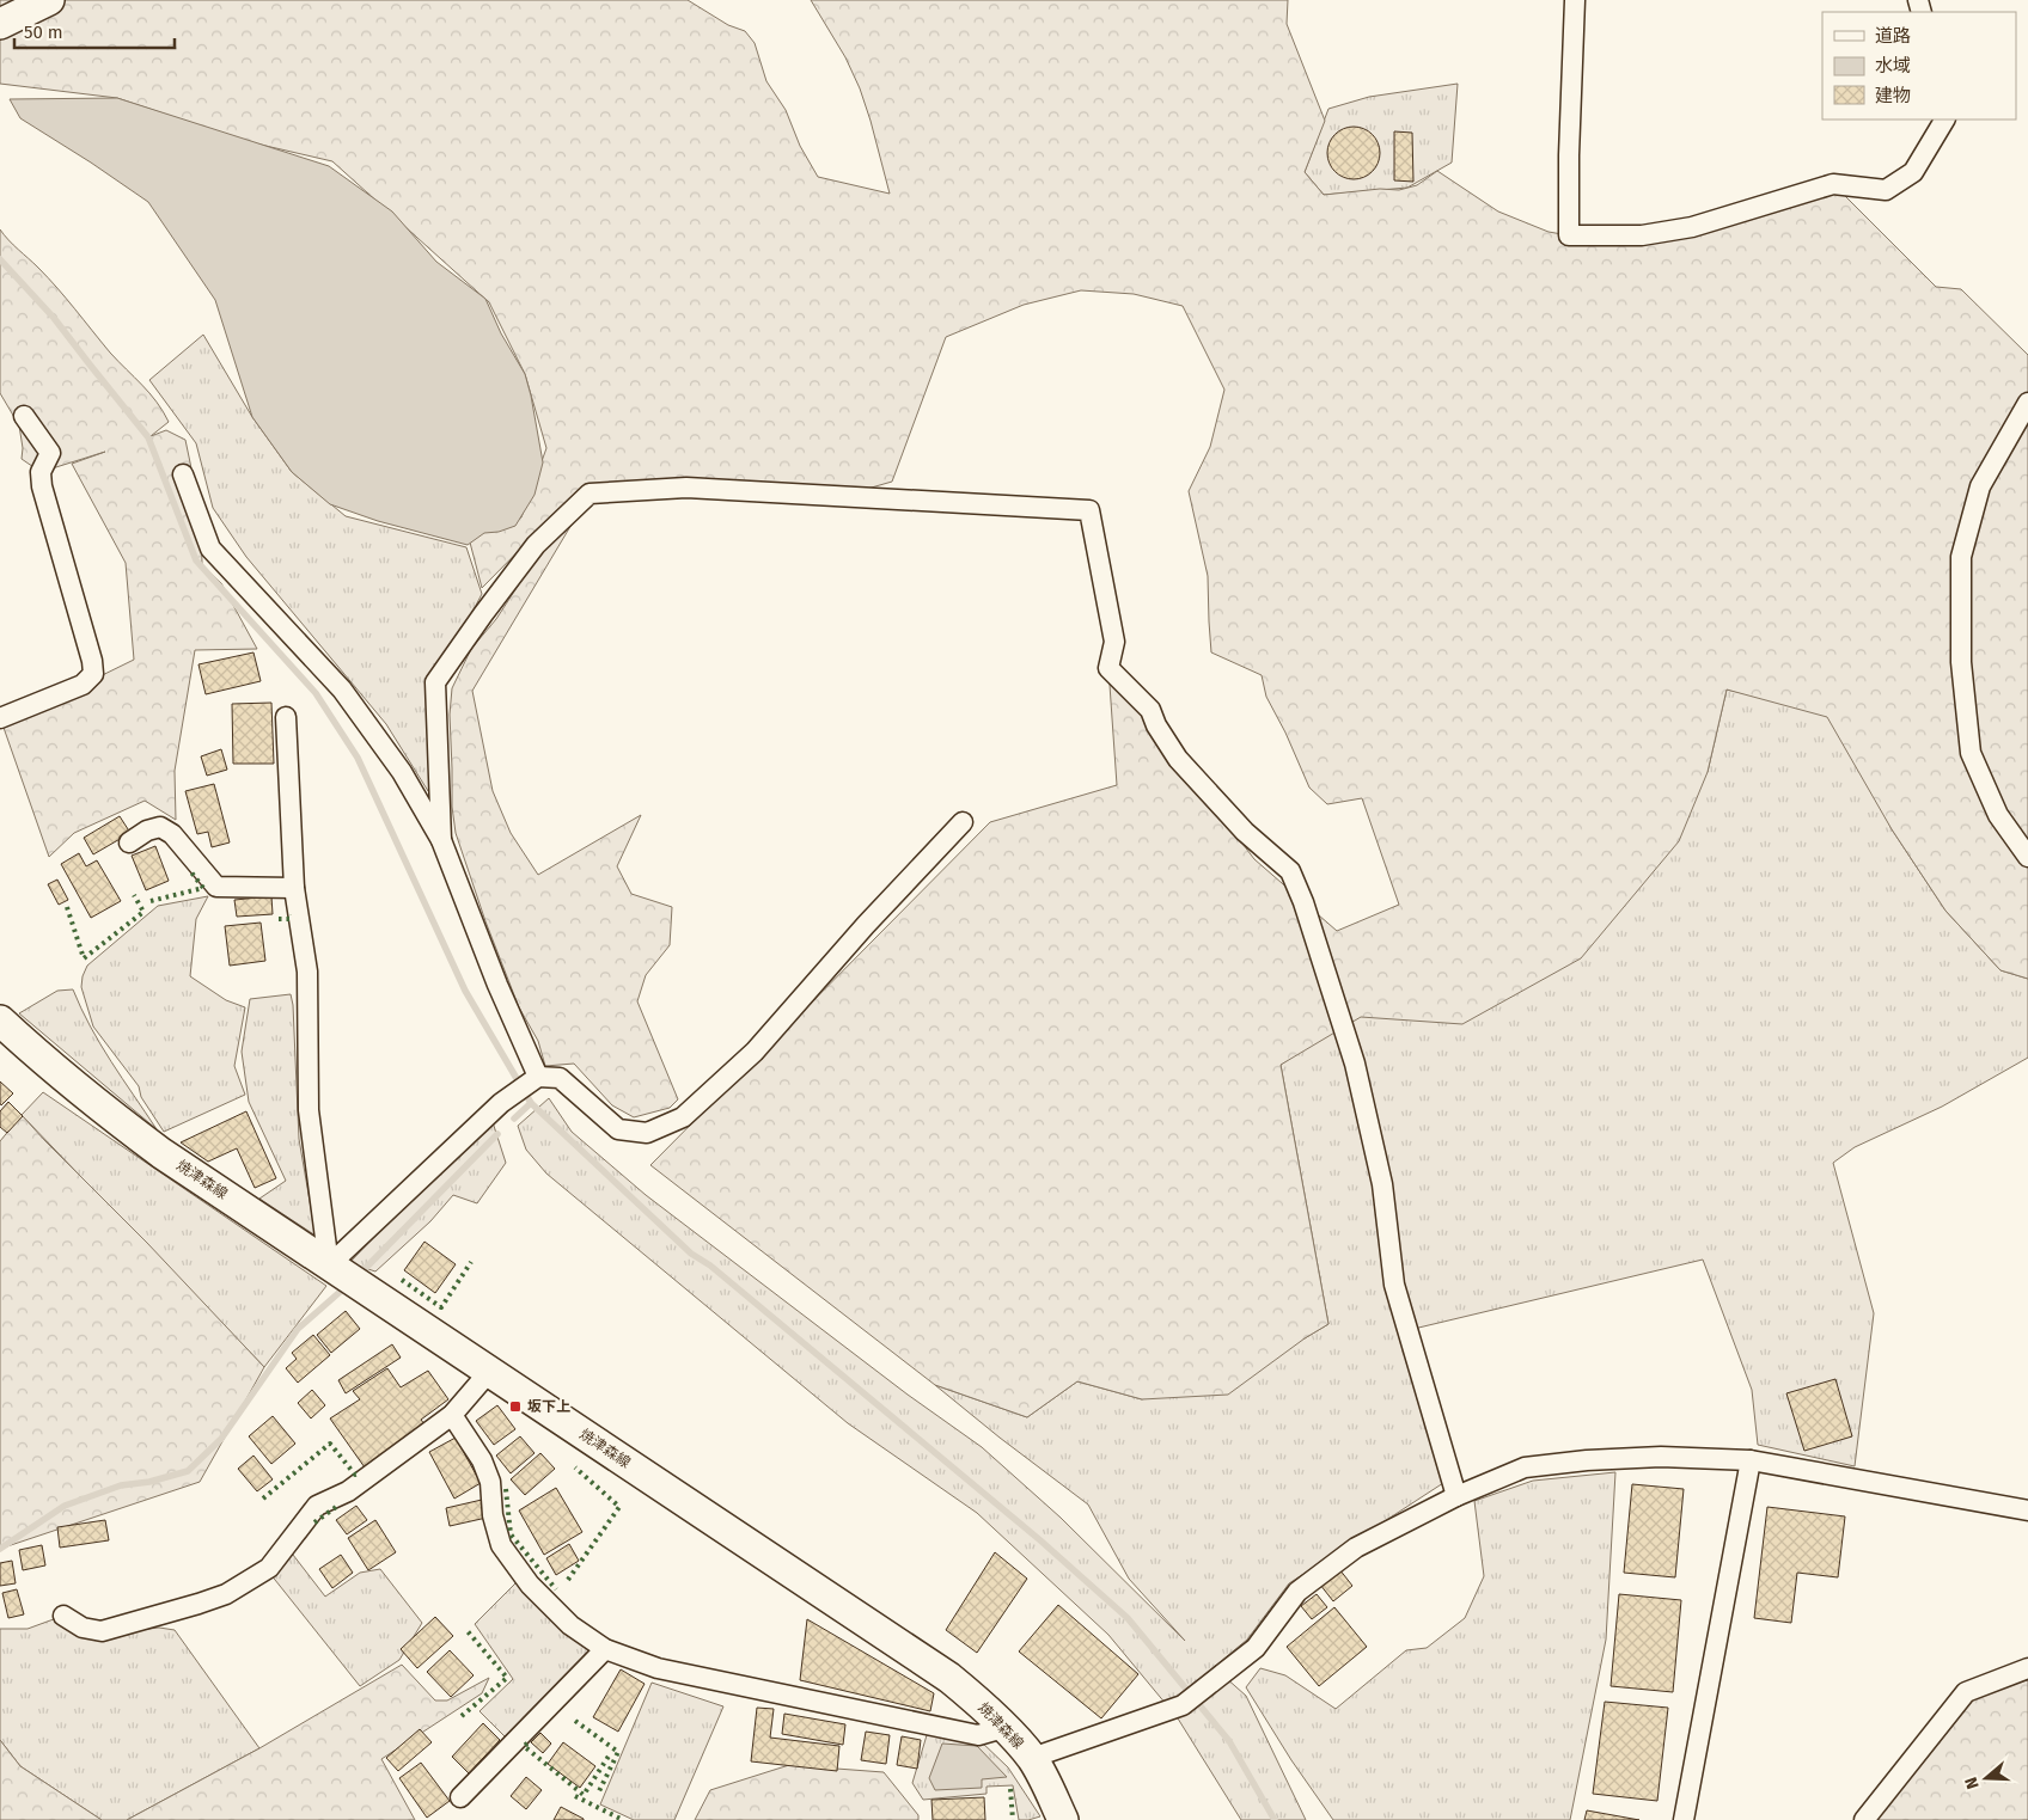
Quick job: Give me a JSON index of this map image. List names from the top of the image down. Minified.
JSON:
{"streets":{"main road":["焼津森線"]},"places":{"transit":["坂下上"]},"legend":["道路","水域","建物"],"scale_bar":"50 m","north":"left"}
